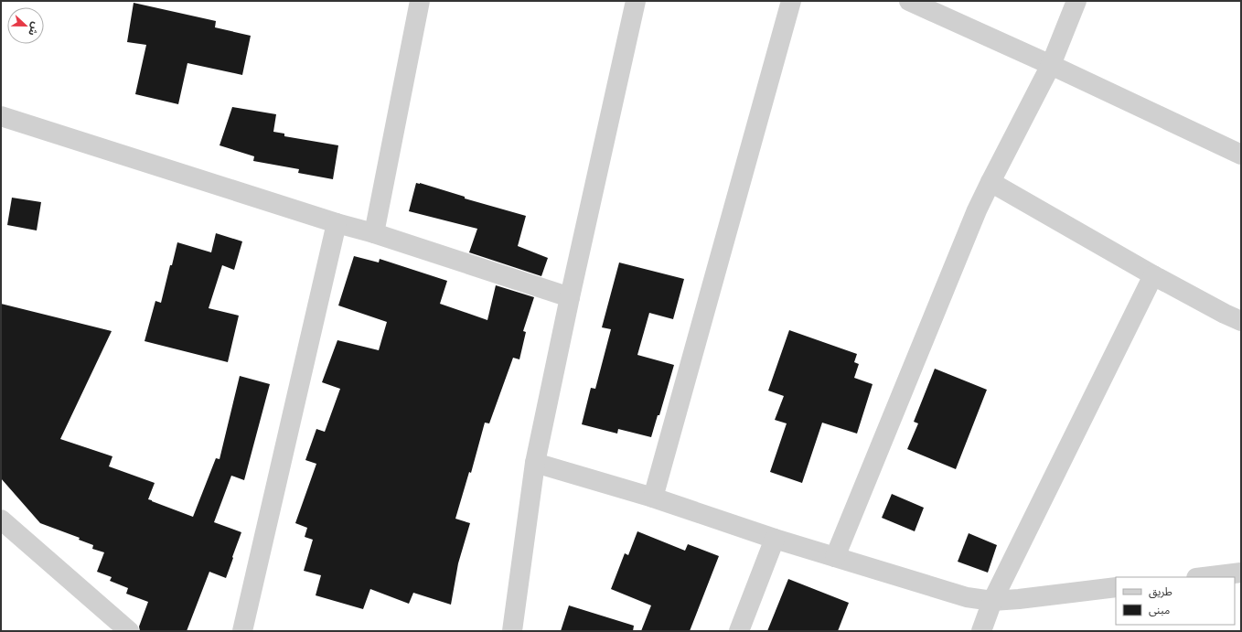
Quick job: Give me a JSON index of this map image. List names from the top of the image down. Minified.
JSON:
{"legend":["طريق","مبنى"],"north":"right"}
